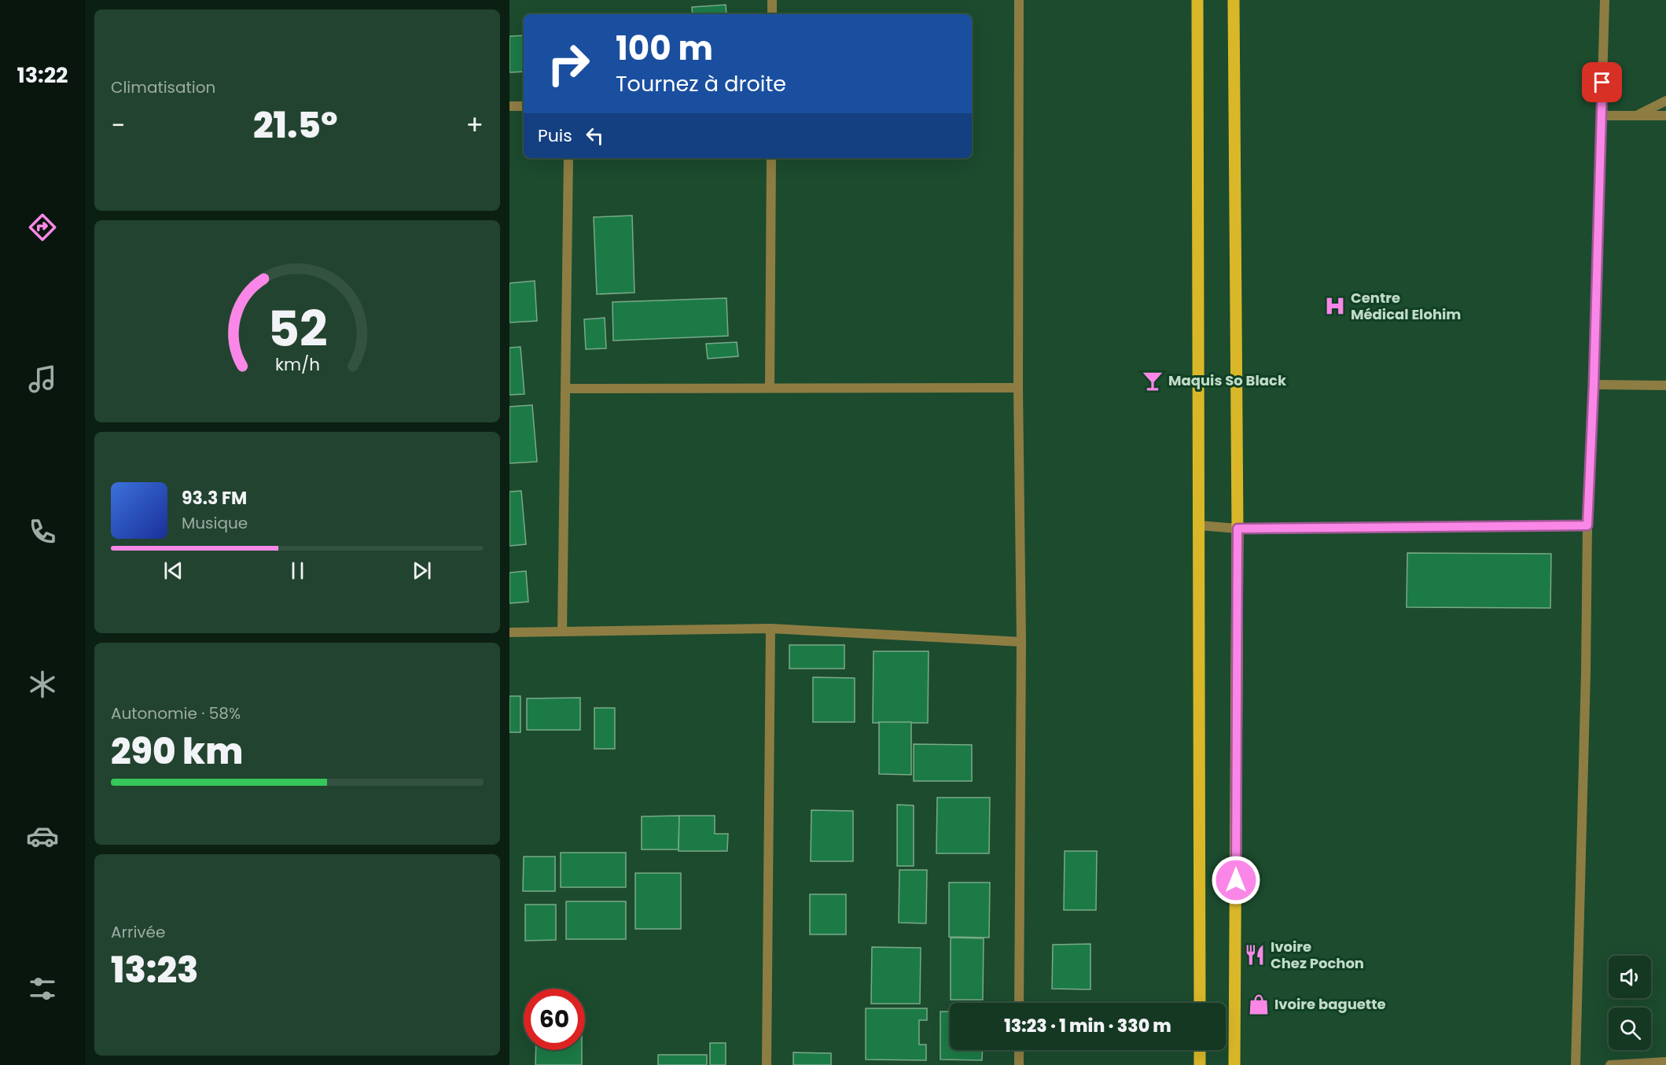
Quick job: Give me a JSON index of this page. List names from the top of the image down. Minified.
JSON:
{"places":{"hospital":["Centre Médical Elohim"],"bar":["Maquis So Black"],"restaurant":["Ivoire Chez Pochon"],"shop":["Ivoire baguette"]},"page":{"tabs":"13:22","tile":["Climatisation",["Autonomie · 58%","290 km"],["Arrivée","13:23"]],"turn":["100 m","Tournez à droite"],"heat":["−","21.5°","+"],"then":"Puis","song":["93.3 FM","Musique"],"limit":"60","trip":"13:23 · 1 min · 330 m","gauge":["52","km/h"]}}
